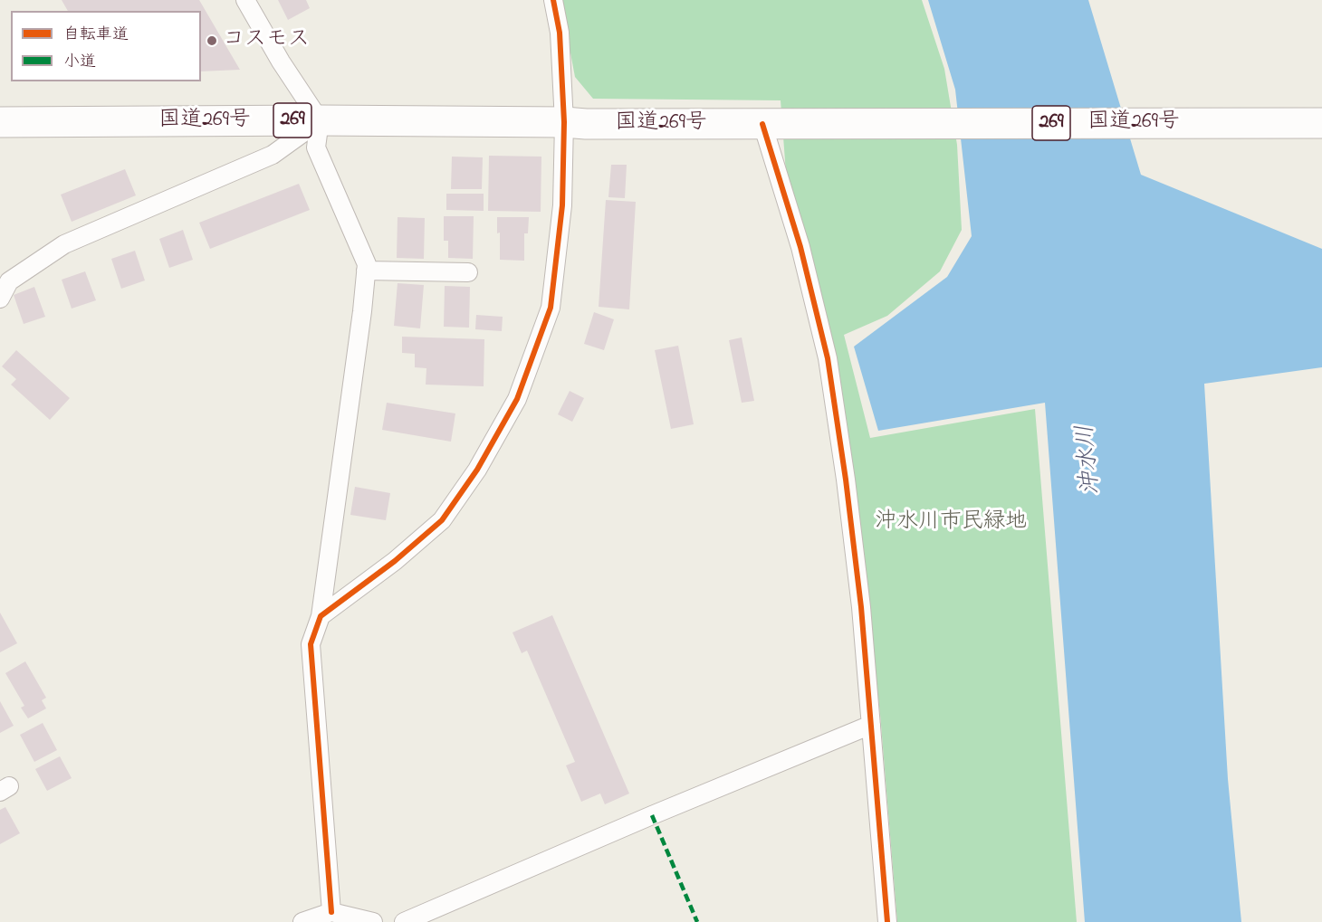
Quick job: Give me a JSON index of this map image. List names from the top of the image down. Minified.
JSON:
{"streets":{"highway":["269","国道269号"]},"water":["沖水川"],"parks":["沖水川市民緑地"],"places":["コスモス"],"legend":["自転車道","小道"]}
